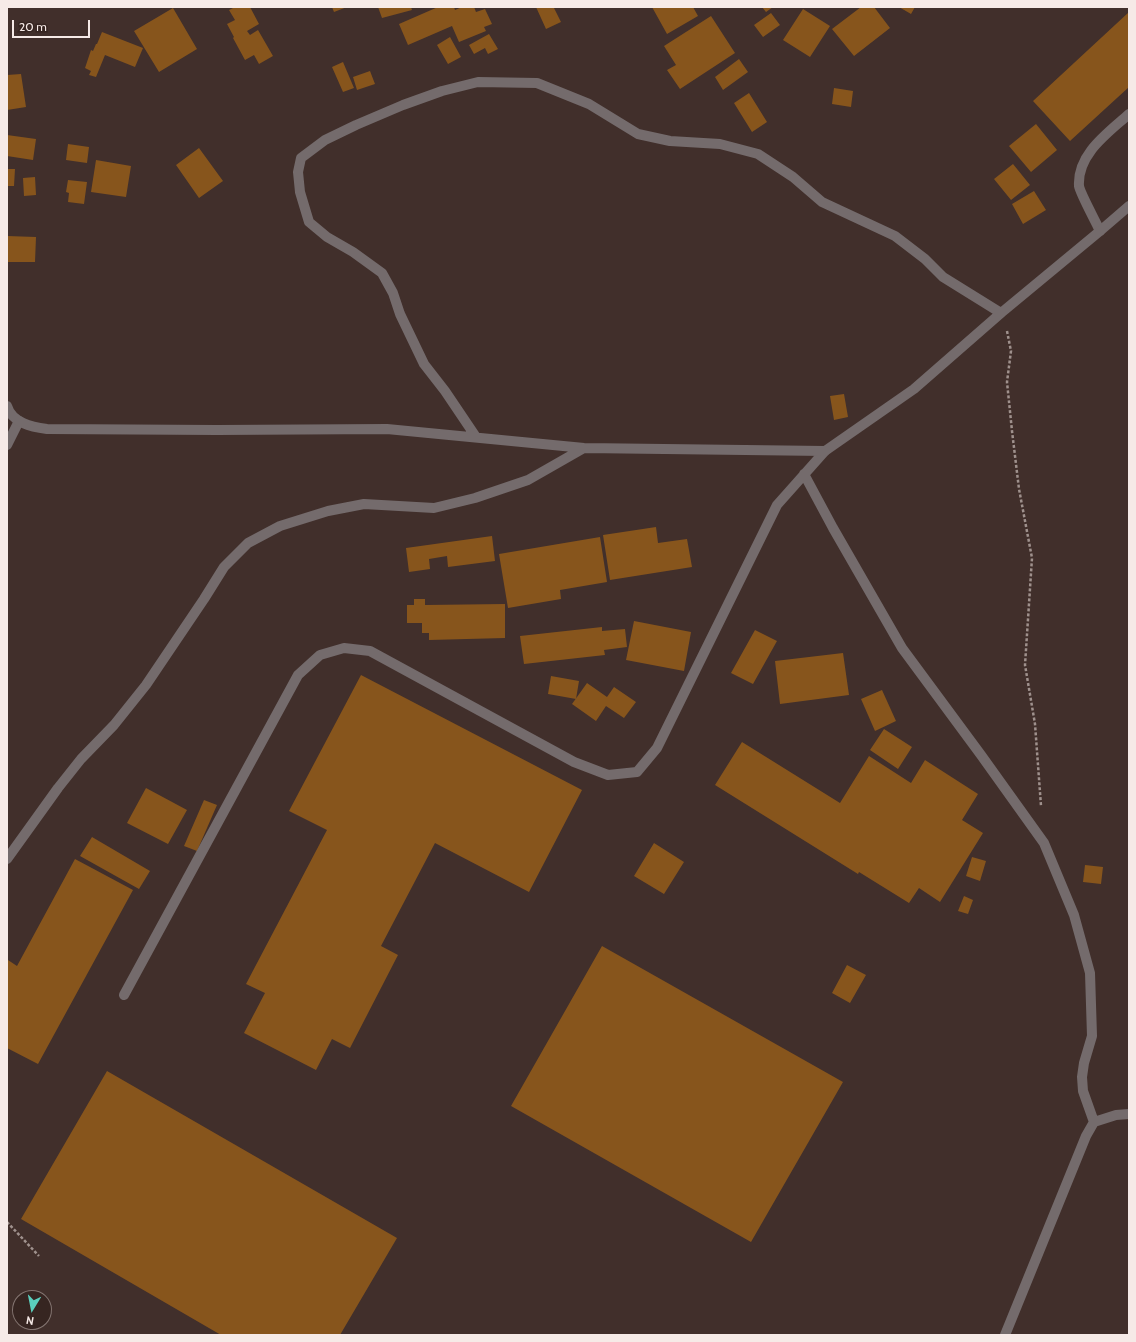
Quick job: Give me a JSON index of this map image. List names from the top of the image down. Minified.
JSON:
{"scale_bar":"20 m","north":"bottom"}
